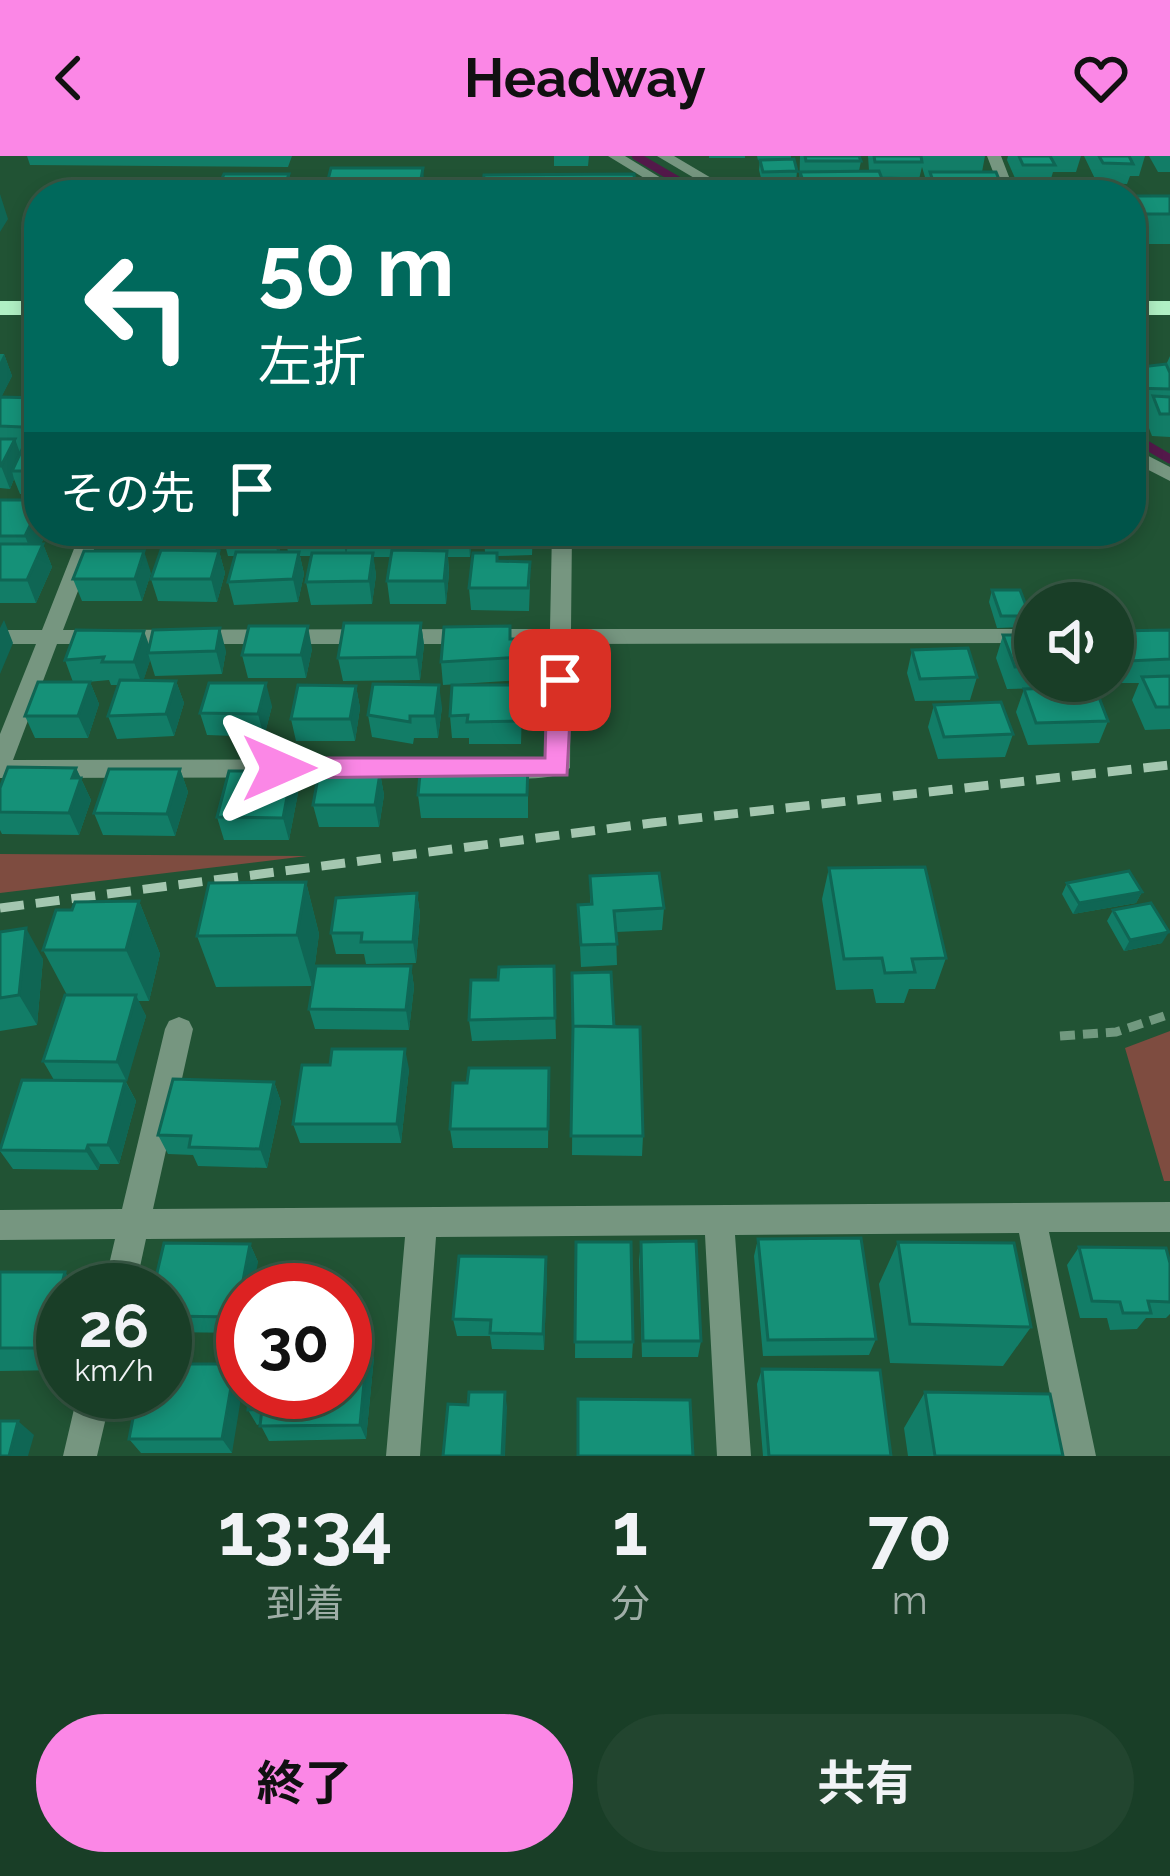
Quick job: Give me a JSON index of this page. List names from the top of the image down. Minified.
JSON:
{"page":{"header":"Headway","turn":["50 m","左折"],"then":"その先","speed":"26 km/h","limit":"30","eta":["13:34","到着","1","分","70","m"],"buttons":["終了","共有"]}}
